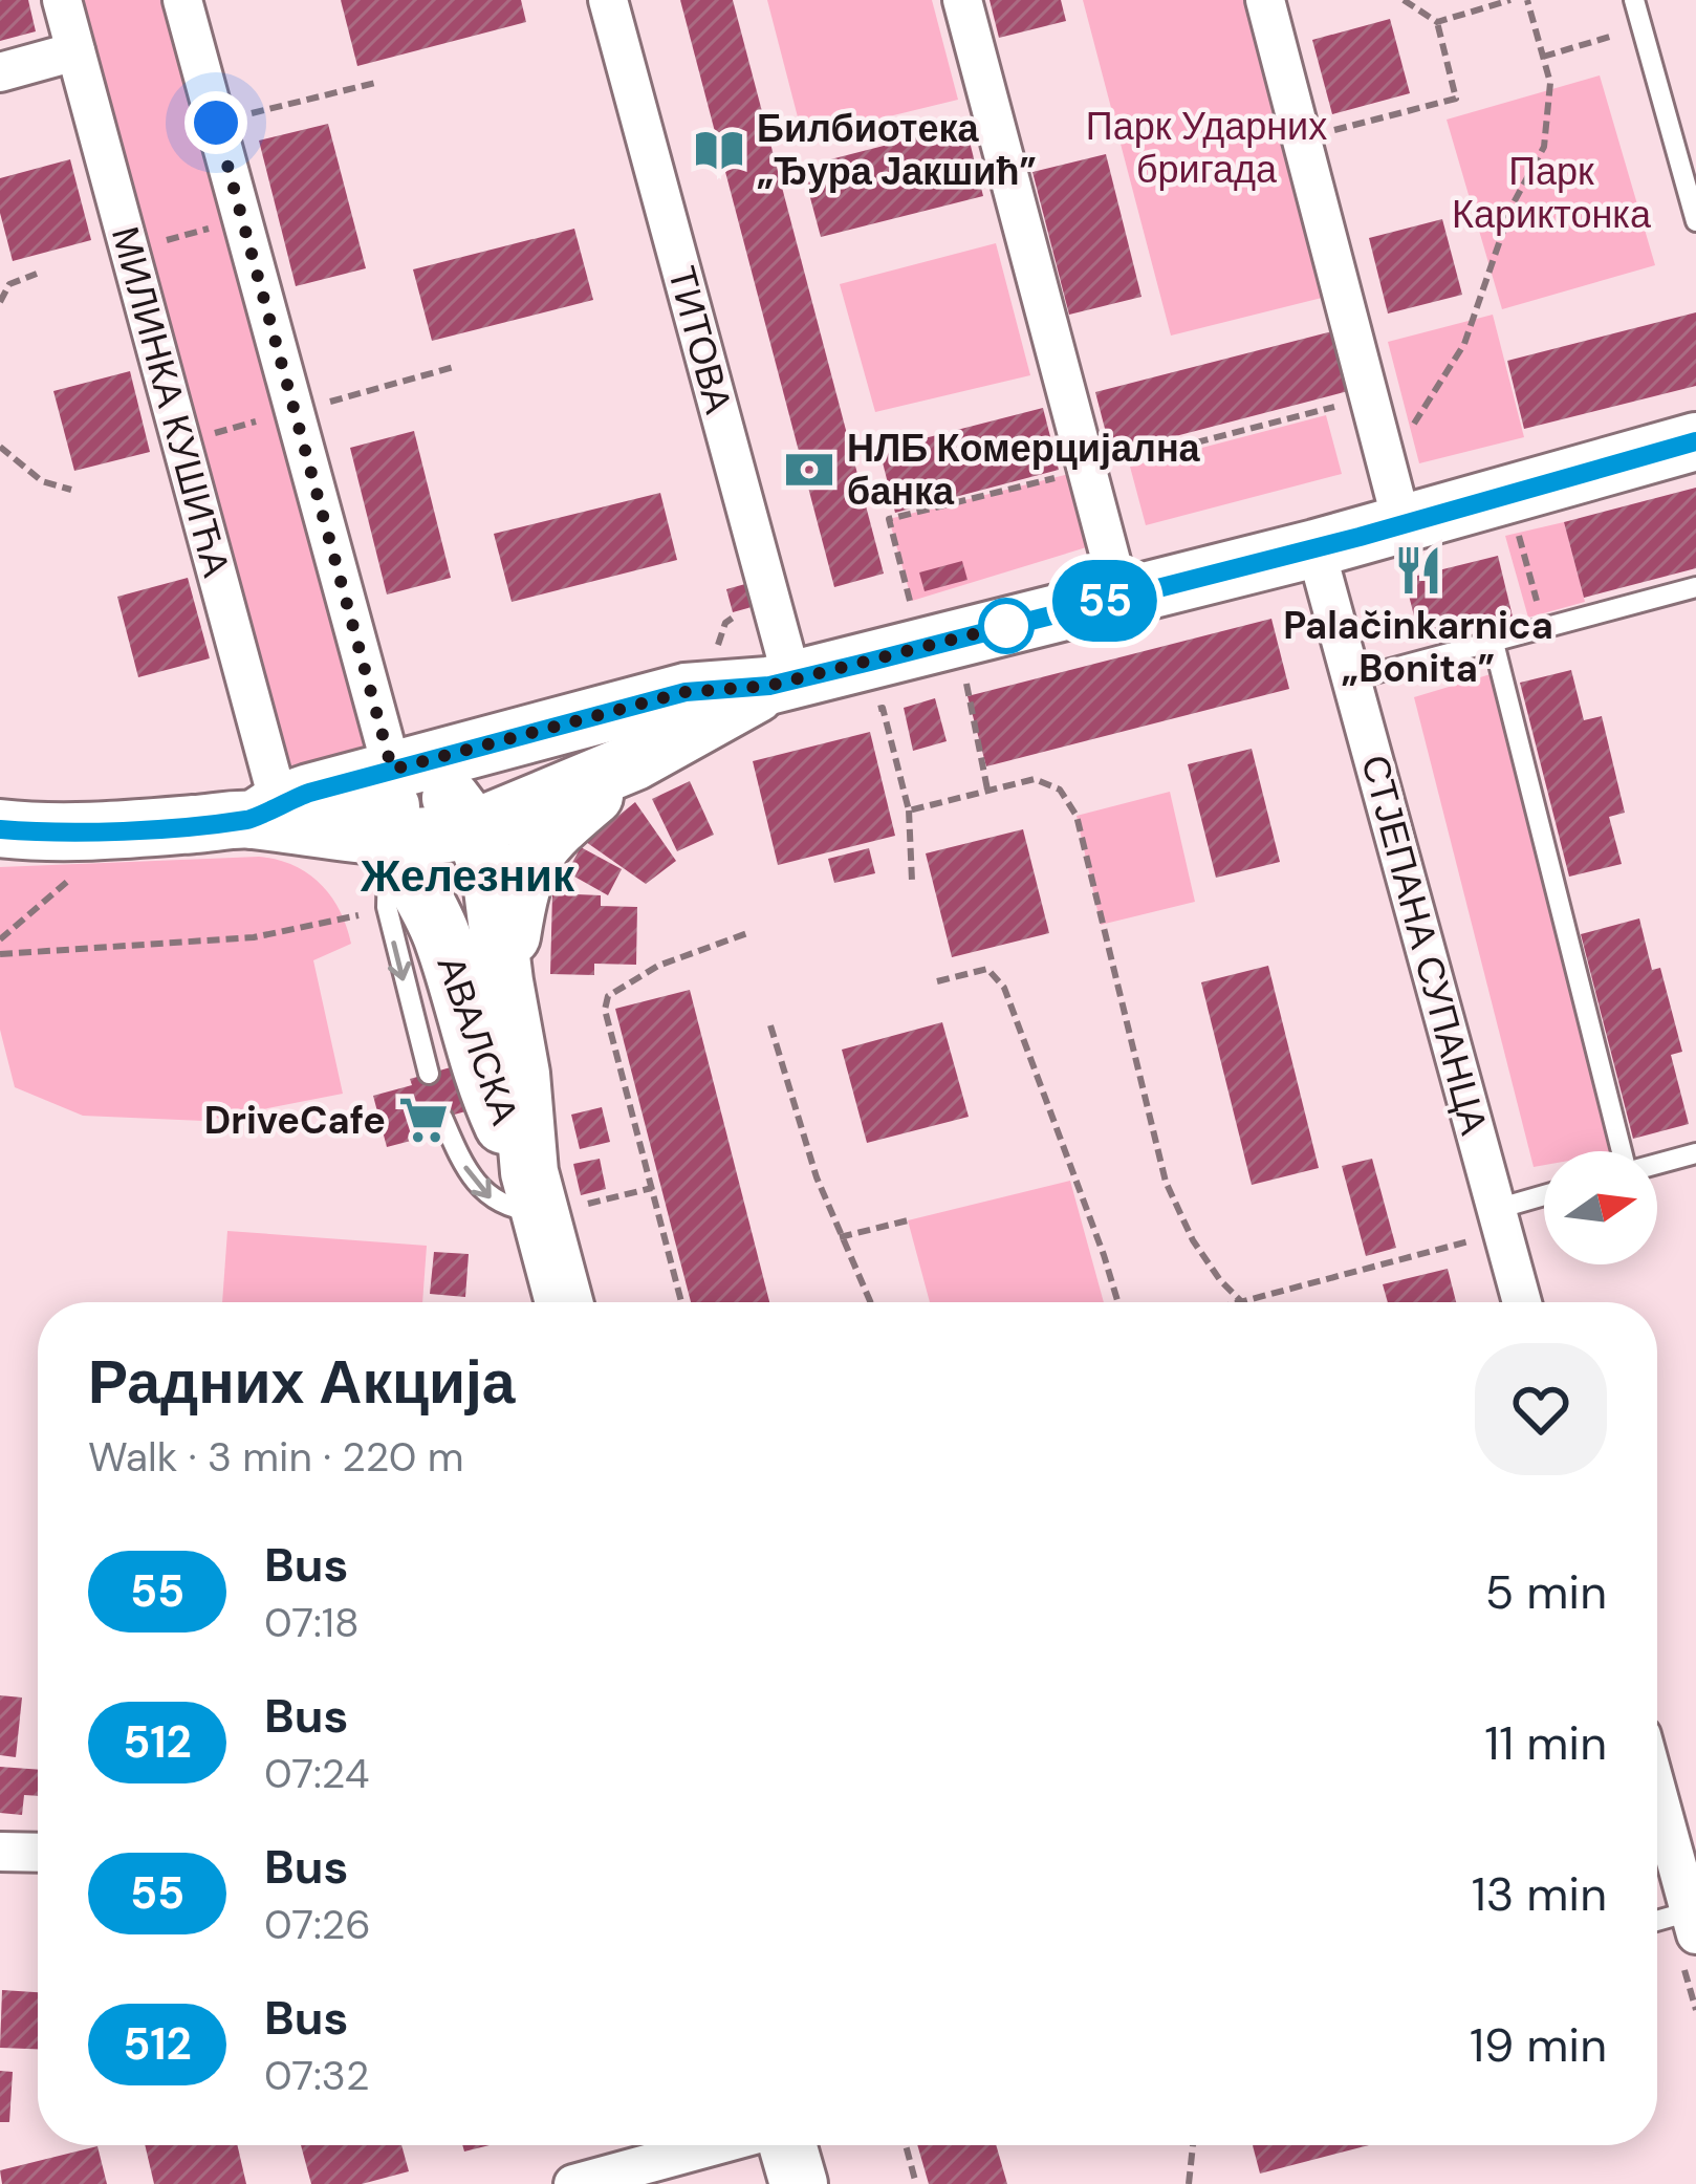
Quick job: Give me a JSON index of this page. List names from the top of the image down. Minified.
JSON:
{"streets":{"main road":["АВАЛСКА"],"street":["ТИТОВА","МИЛИНКА КУШИЋА","СТЈЕПАНА СУПАНЦА"]},"districts":["Железник"],"parks":["Парк Ударних бригада","Парк Кариктонка"],"places":{"library":["Билбиотека „Ђура Јакшић”"],"bank":["НЛБ Комерцијална банка"],"restaurant":["Palačinkarnica „Bonita”"],"supermarket":["DriveCafe"]},"lines":["bus line 55"],"north":"right","page":{"on_map":"55","heading":["Радних Акција","Walk · 3 min · 220 m"],"list":[{"mark":"55","name":"Bus","note":"07:18","value":"5 min"},{"mark":"512","name":"Bus","note":"07:24","value":"11 min"},{"mark":"55","name":"Bus","note":"07:26","value":"13 min"},{"mark":"512","name":"Bus","note":"07:32","value":"19 min"}]}}
